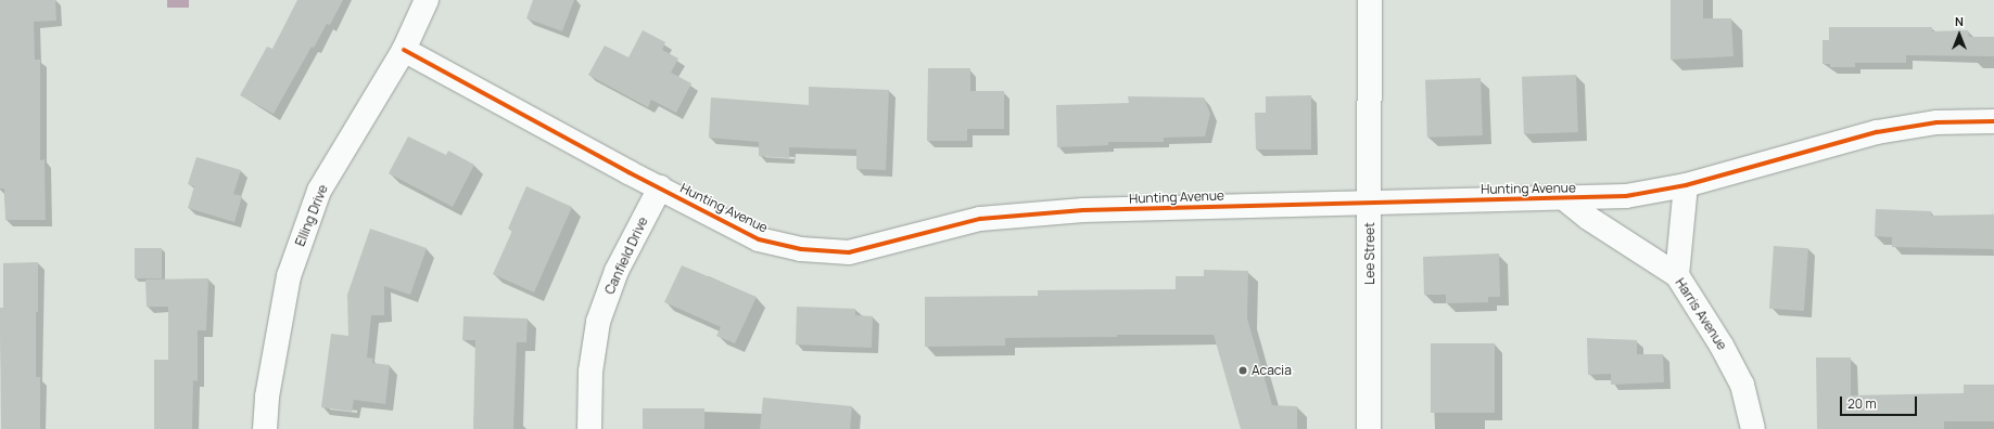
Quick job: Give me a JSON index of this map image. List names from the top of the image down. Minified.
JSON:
{"streets":{"street":["Hunting Avenue","Elling Drive","Lee Street","Canfield Drive","Harris Avenue"]},"crossings":[["Hunting Avenue","Elling Drive"],["Hunting Avenue","Lee Street"],["Hunting Avenue","Canfield Drive"],["Hunting Avenue","Harris Avenue"]],"places":["Acacia"],"scale_bar":"20 m","north":"top"}
